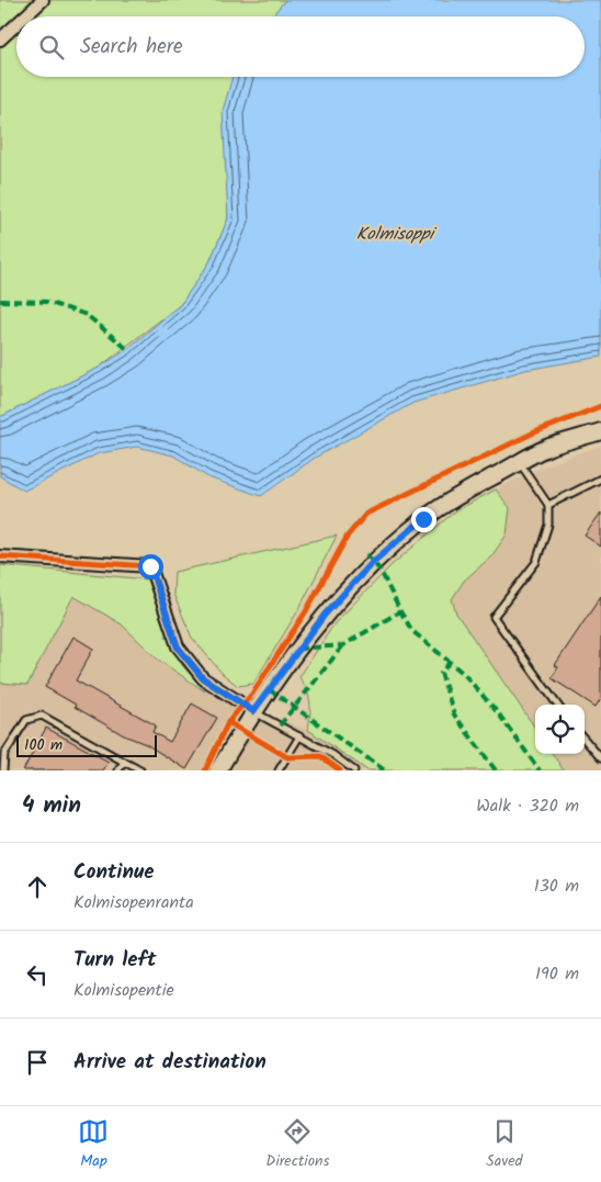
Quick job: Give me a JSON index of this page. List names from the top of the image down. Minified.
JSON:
{"water":["Kolmisoppi"],"scale_bar":"100 m","page":{"search":"Search here","scale":"100 m","heading":["4 min","Walk · 320 m"],"list":[["Continue","Kolmisopenranta","130 m"],["Turn left","Kolmisopentie","190 m"],"Arrive at destination"],"nav":["Map","Directions","Saved"]}}
